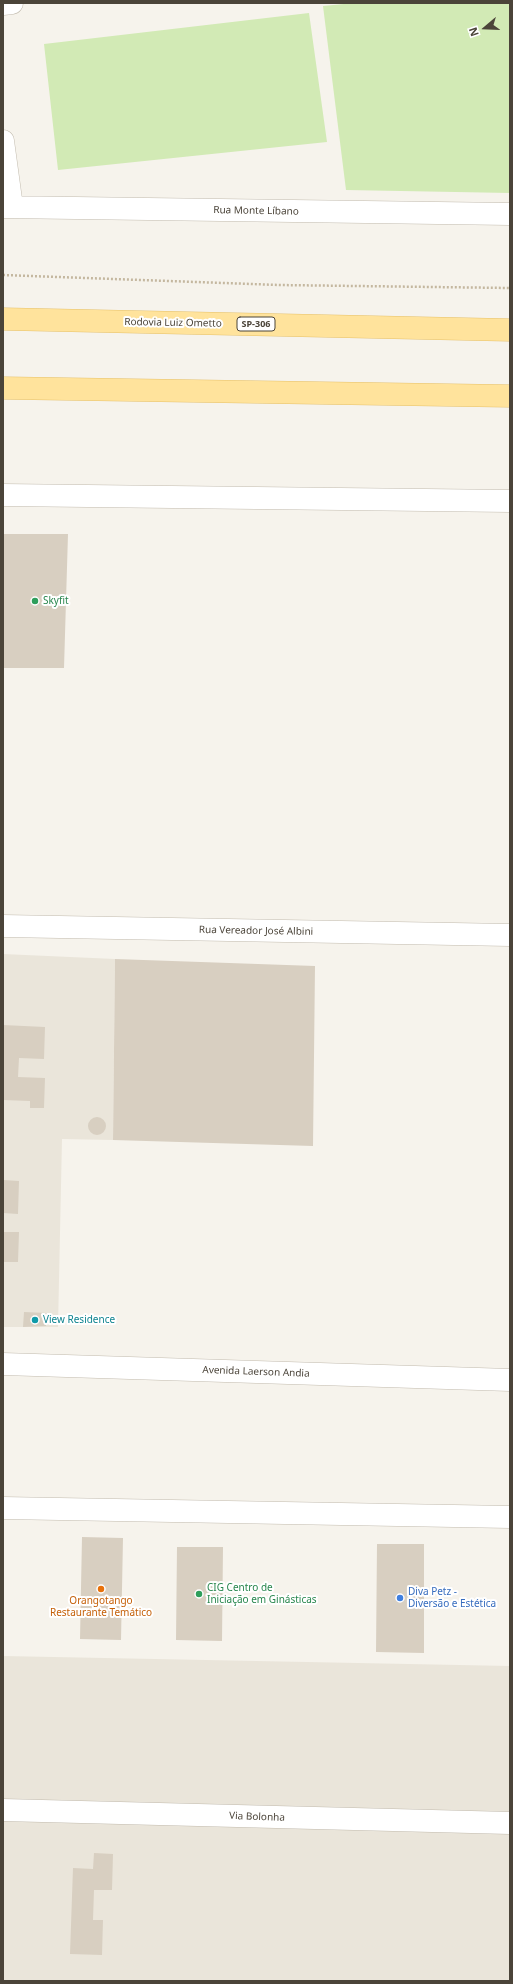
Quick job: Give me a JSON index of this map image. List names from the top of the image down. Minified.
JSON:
{"streets":{"main road":["Rodovia Luiz Ometto","SP-306"],"street":["Rua Monte Líbano","Rua Vereador José Albini","Avenida Laerson Andia","Via Bolonha"]},"places":["Skyfit","View Residence","Orangotango Restaurante Temático","CIG Centro de Iniciação em Ginásticas","Diva Petz - Diversão e Estética"],"north":"left"}
